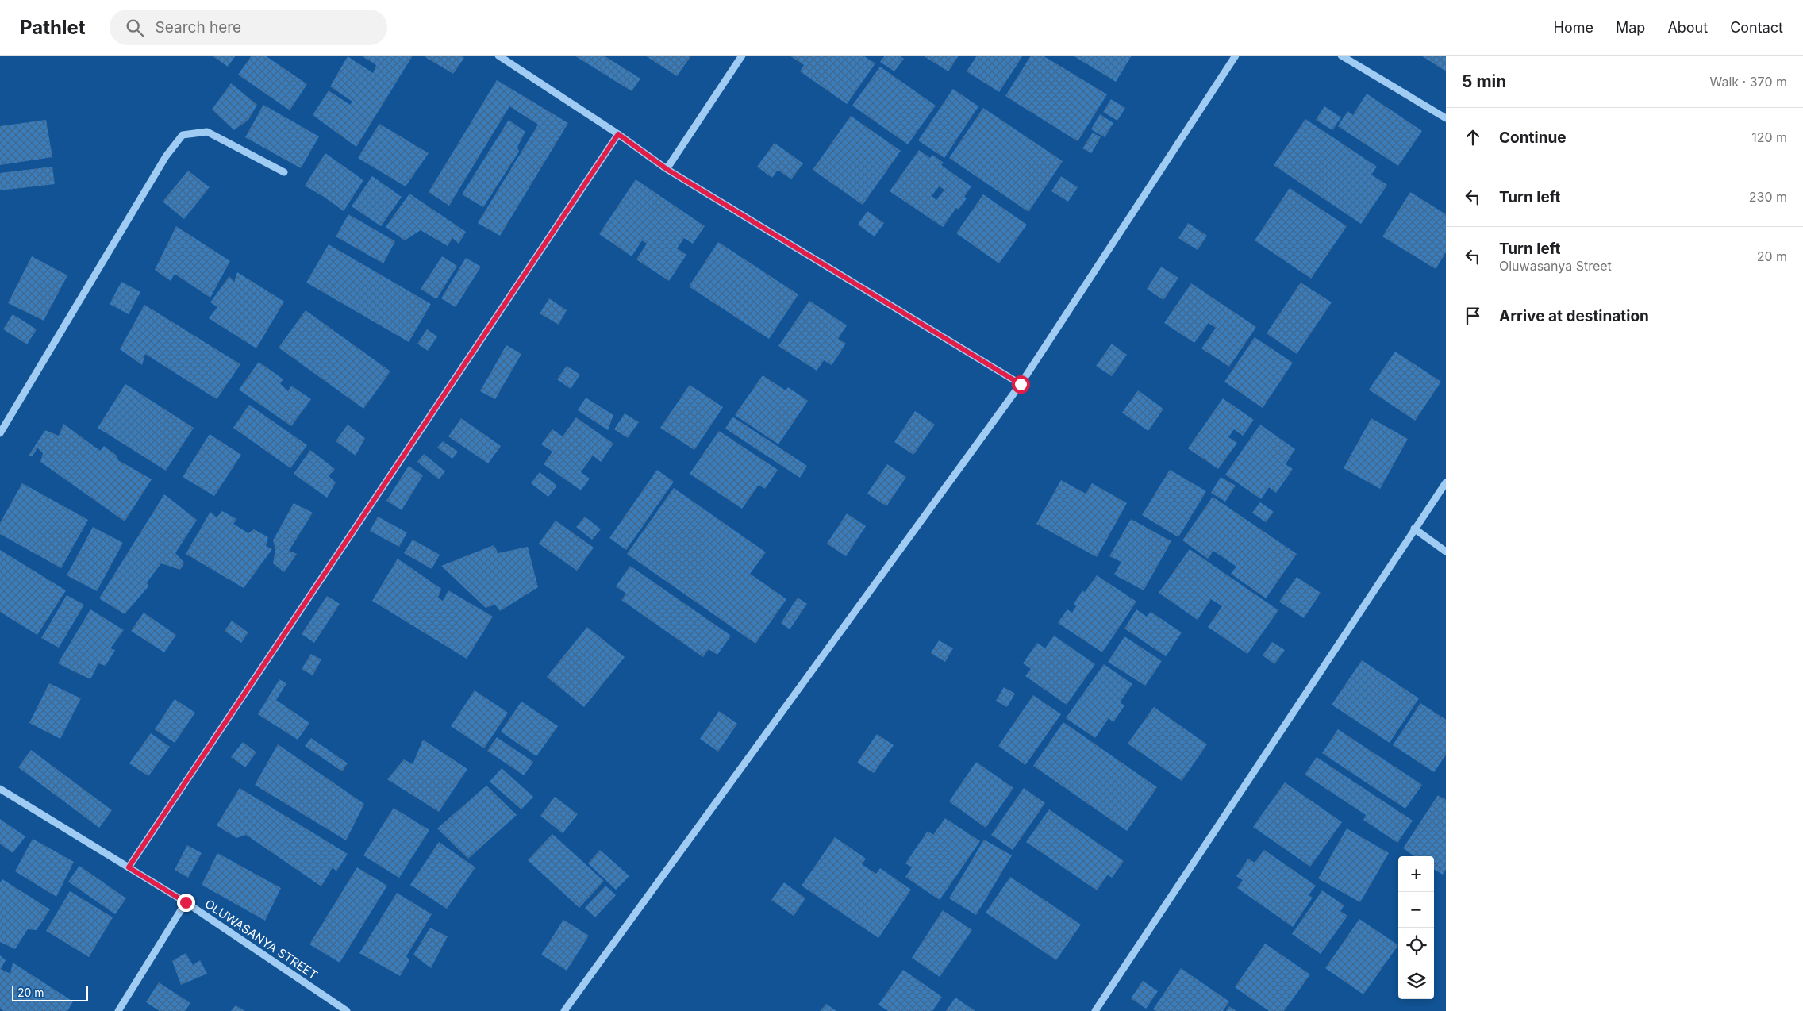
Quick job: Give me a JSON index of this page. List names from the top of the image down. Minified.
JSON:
{"streets":{"street":["OLUWASANYA STREET"]},"scale_bar":"20 m","page":{"header":"Pathlet","search":"Search here","nav":["Home","Map","About","Contact"],"heading":["5 min","Walk · 370 m"],"list":[["Continue","120 m"],["Turn left","230 m"],["Turn left","Oluwasanya Street","20 m"],"Arrive at destination"],"map_buttons":["+","−"],"scale":"20 m"}}
